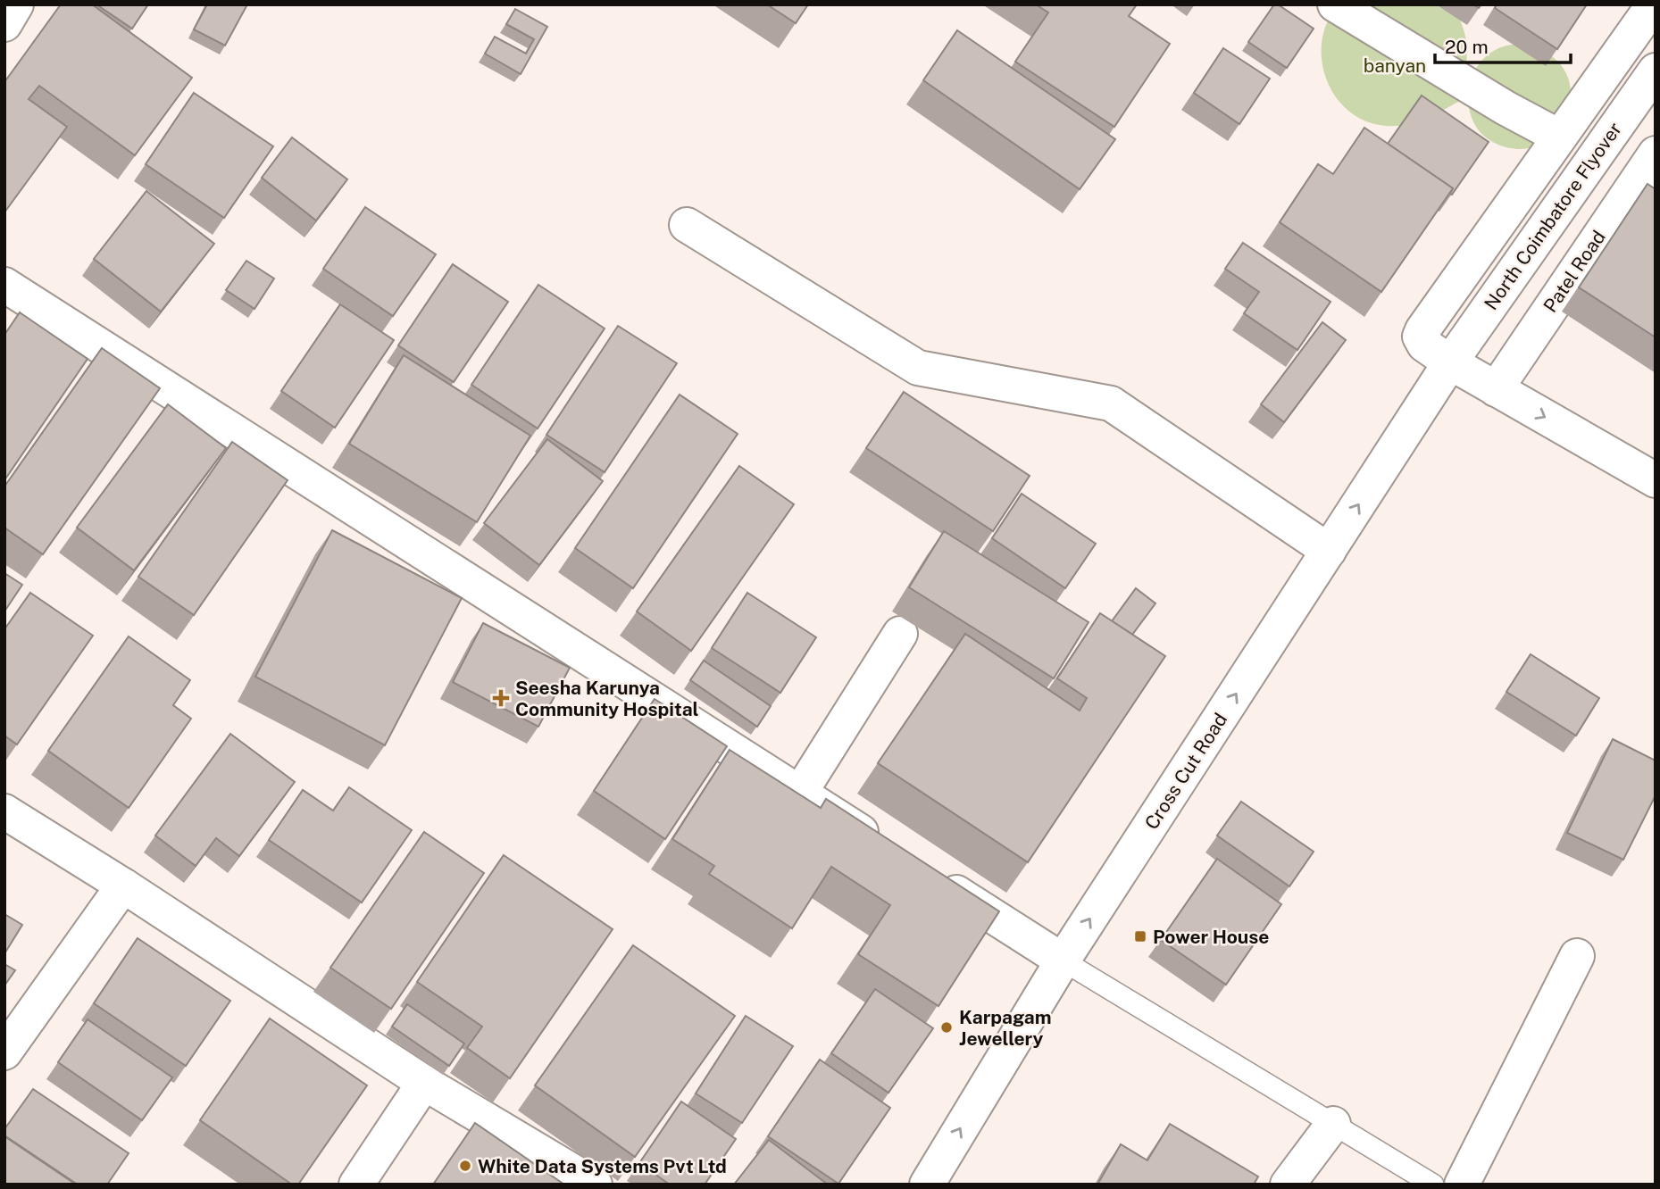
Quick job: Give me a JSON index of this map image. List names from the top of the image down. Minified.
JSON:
{"streets":{"street":["North Coimbatore Flyover","Patel Road","Cross Cut Road"]},"crossings":[["North Coimbatore Flyover","Cross Cut Road"]],"one_way":["Cross Cut Road"],"parks":["banyan"],"places":{"health":["Seesha Karunya Community Hospital"],"transit":["Power House"],"other":["Karpagam Jewellery","White Data Systems Pvt Ltd"]},"scale_bar":"20 m"}
